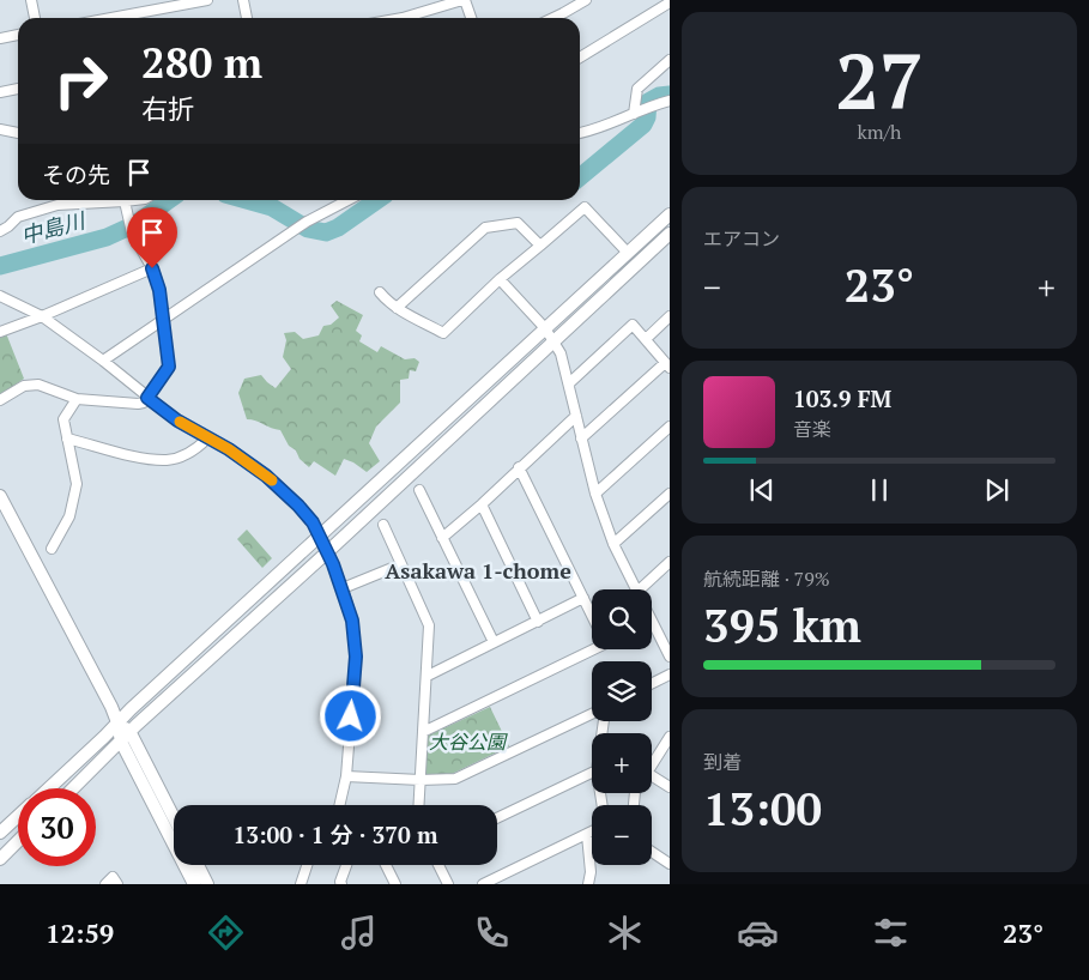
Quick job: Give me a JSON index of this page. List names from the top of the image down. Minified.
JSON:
{"districts":["Asakawa 1-chome"],"water":["中島川"],"parks":["大谷公園"],"page":{"tile":[["27","km/h"],"エアコン",["航続距離 · 79%","395 km"],["到着","13:00"]],"turn":["280 m","右折"],"then":"その先","heat":["−","23°","+"],"song":["103.9 FM","音楽"],"map_buttons":["+","−"],"limit":"30","trip":"13:00 · 1 分 · 370 m","tabs":["12:59","23°"]}}
